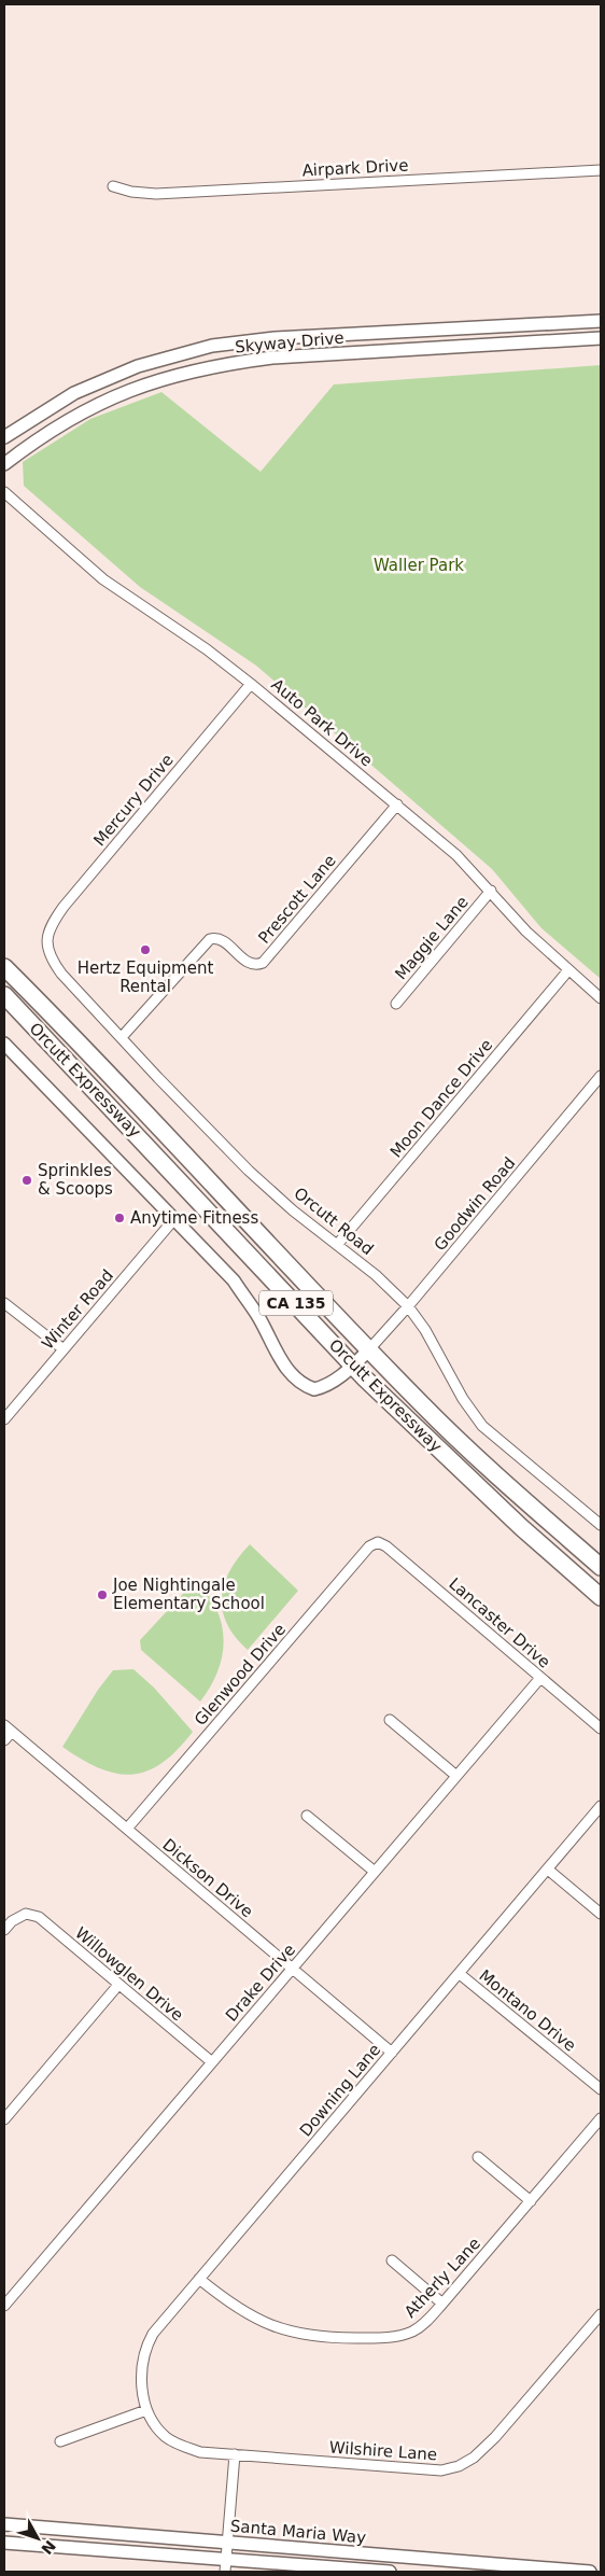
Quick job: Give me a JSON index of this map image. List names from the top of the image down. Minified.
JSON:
{"streets":{"highway":["Orcutt Expressway","CA 135"],"main road":["Skyway Drive","Santa Maria Way"],"street":["Airpark Drive","Auto Park Drive","Mercury Drive","Prescott Lane","Maggie Lane","Moon Dance Drive","Goodwin Road","Orcutt Road","Winter Road","Lancaster Drive","Glenwood Drive","Dickson Drive","Willowglen Drive","Drake Drive","Montano Drive","Downing Lane","Atherly Lane","Wilshire Lane"]},"crossings":[["Auto Park Drive","Mercury Drive"],["Auto Park Drive","Prescott Lane"],["Auto Park Drive","Maggie Lane"],["Auto Park Drive","Moon Dance Drive"],["Mercury Drive","Orcutt Road"],["Prescott Lane","Orcutt Road"],["Orcutt Expressway","Goodwin Road"],["Moon Dance Drive","Orcutt Road"],["Goodwin Road","Orcutt Road"],["Lancaster Drive","Glenwood Drive"],["Lancaster Drive","Drake Drive"],["Glenwood Drive","Dickson Drive"],["Dickson Drive","Drake Drive"],["Dickson Drive","Downing Lane"],["Willowglen Drive","Drake Drive"],["Montano Drive","Downing Lane"],["Downing Lane","Atherly Lane"],["Downing Lane","Wilshire Lane"]],"parks":["Waller Park"],"places":["Hertz Equipment Rental","Sprinkles & Scoops","Anytime Fitness","Joe Nightingale Elementary School"],"north":"bottom right"}
